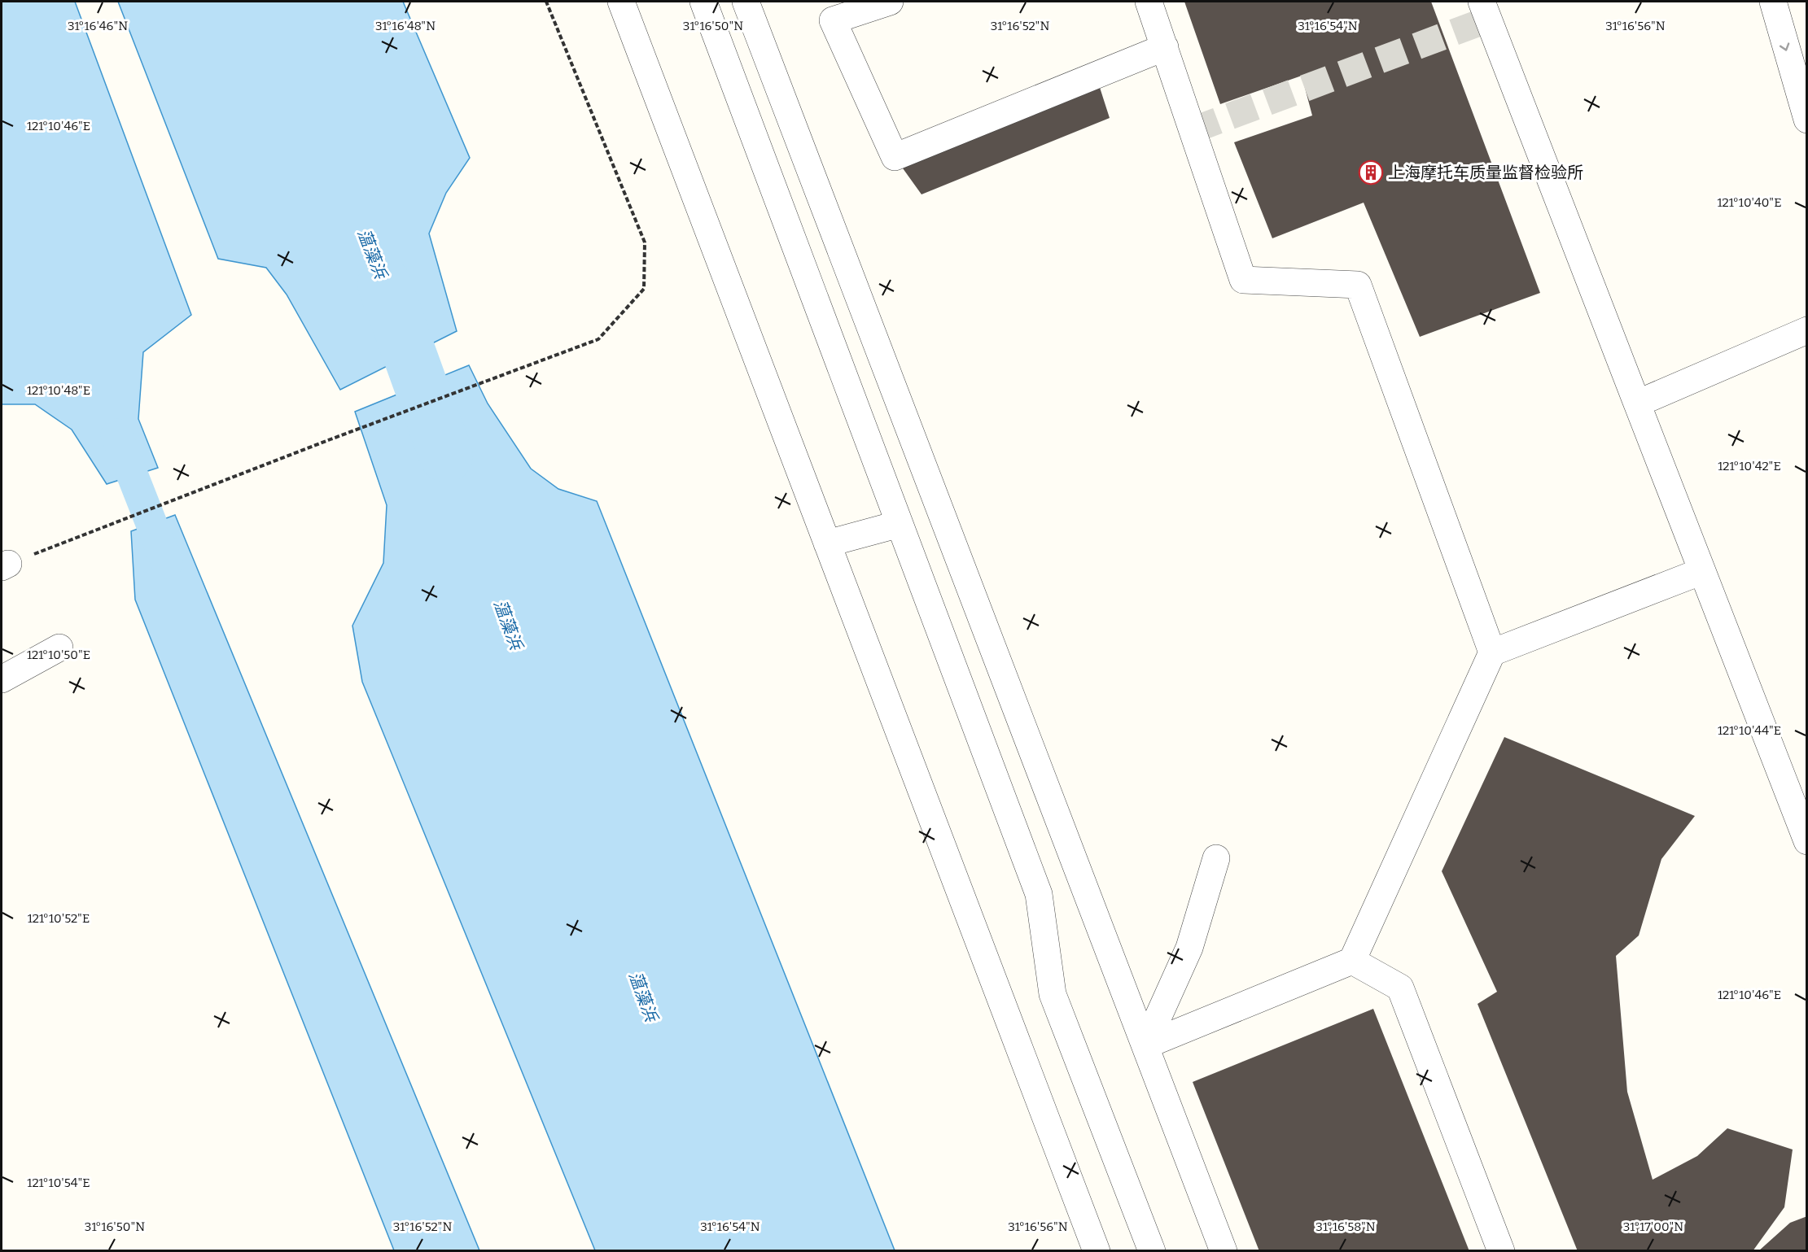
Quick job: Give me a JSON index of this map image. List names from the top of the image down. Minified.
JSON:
{"water":["蕰藻浜"],"places":{"building":["上海摩托车质量监督检验所"]},"coordinates":["31°16'46\"N","31°16'48\"N","31°16'50\"N","31°16'52\"N","31°16'54\"N","31°16'56\"N","121°10'46\"E","121°10'40\"E","121°10'48\"E","121°10'42\"E","121°10'50\"E","121°10'44\"E","121°10'52\"E","121°10'54\"E","31°16'58\"N","31°17'00\"N"]}
